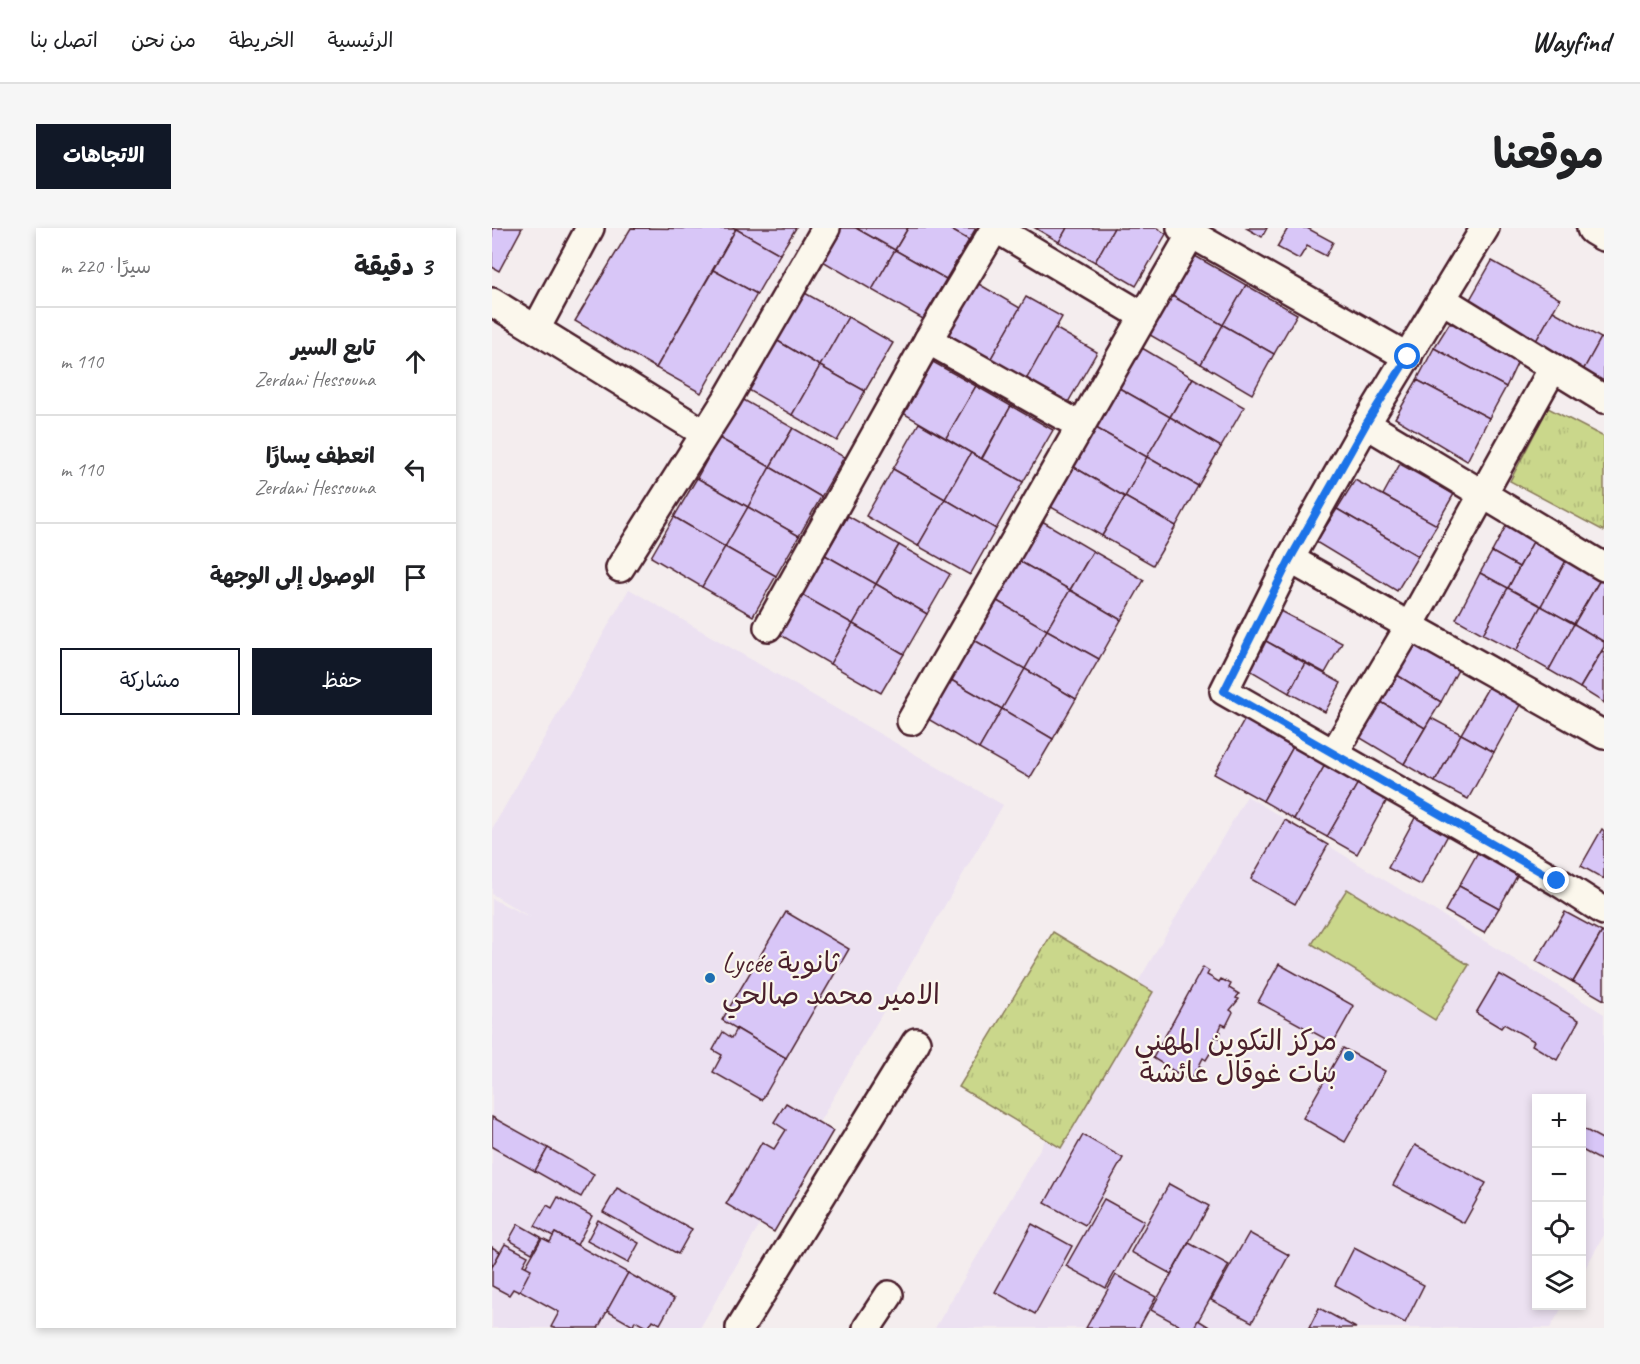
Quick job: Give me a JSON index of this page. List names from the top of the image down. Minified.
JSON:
{"places":["Lycée ثانوية الامير محمد صالحي","مركز التكوين المهني بنات غوقال عائشة"],"page":{"header":"Wayfind","nav":["الرئيسية","الخريطة","من نحن","اتصل بنا"],"title":"موقعنا","buttons":["الاتجاهات",["حفظ","مشاركة"]],"heading":["3 دقيقة","سيرًا · 220 m"],"list":[["تابع السير","Zerdani Hessouna","110 m"],["انعطف يسارًا","Zerdani Hessouna","110 m"],"الوصول إلى الوجهة"],"map_buttons":["+","−"]}}
